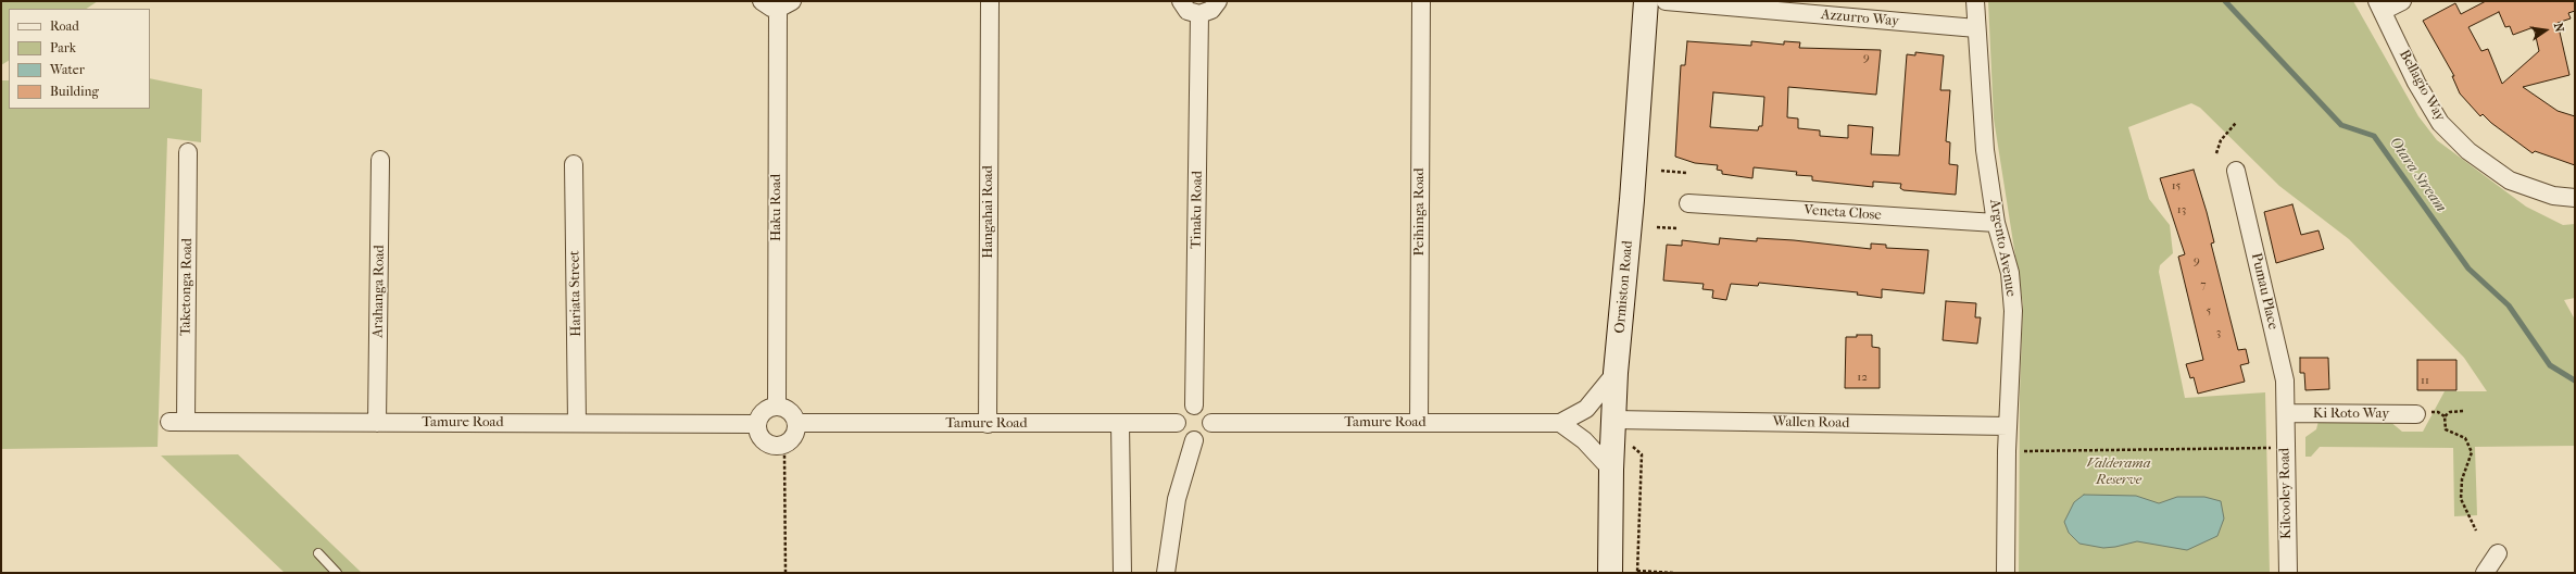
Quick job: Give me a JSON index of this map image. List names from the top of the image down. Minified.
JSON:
{"streets":{"main road":["Ormiston Road"],"street":["Azzurro Way","Bellagio Way","Haku Road","Tinaku Road","Hangahai Road","Peihinga Road","Veneta Close","Argento Avenue","Taketonga Road","Arahanga Road","Pumau Place","Hariata Street","Ki Roto Way","Tamure Road","Wallen Road","Kilcooley Road"]},"crossings":[["Azzurro Way","Argento Avenue"],["Haku Road","Tamure Road"],["Tinaku Road","Tamure Road"],["Hangahai Road","Tamure Road"],["Peihinga Road","Tamure Road"],["Veneta Close","Argento Avenue"],["Argento Avenue","Wallen Road"],["Taketonga Road","Tamure Road"],["Ormiston Road","Tamure Road"],["Ormiston Road","Wallen Road"],["Arahanga Road","Tamure Road"],["Pumau Place","Ki Roto Way"],["Pumau Place","Kilcooley Road"],["Hariata Street","Tamure Road"],["Ki Roto Way","Kilcooley Road"]],"water":["Otara Stream"],"parks":["Valderama Reserve"],"house_numbers":["9","15","13","9","7","5","3","12","11"],"legend":["Road","Park","Water","Building"],"north":"right"}
